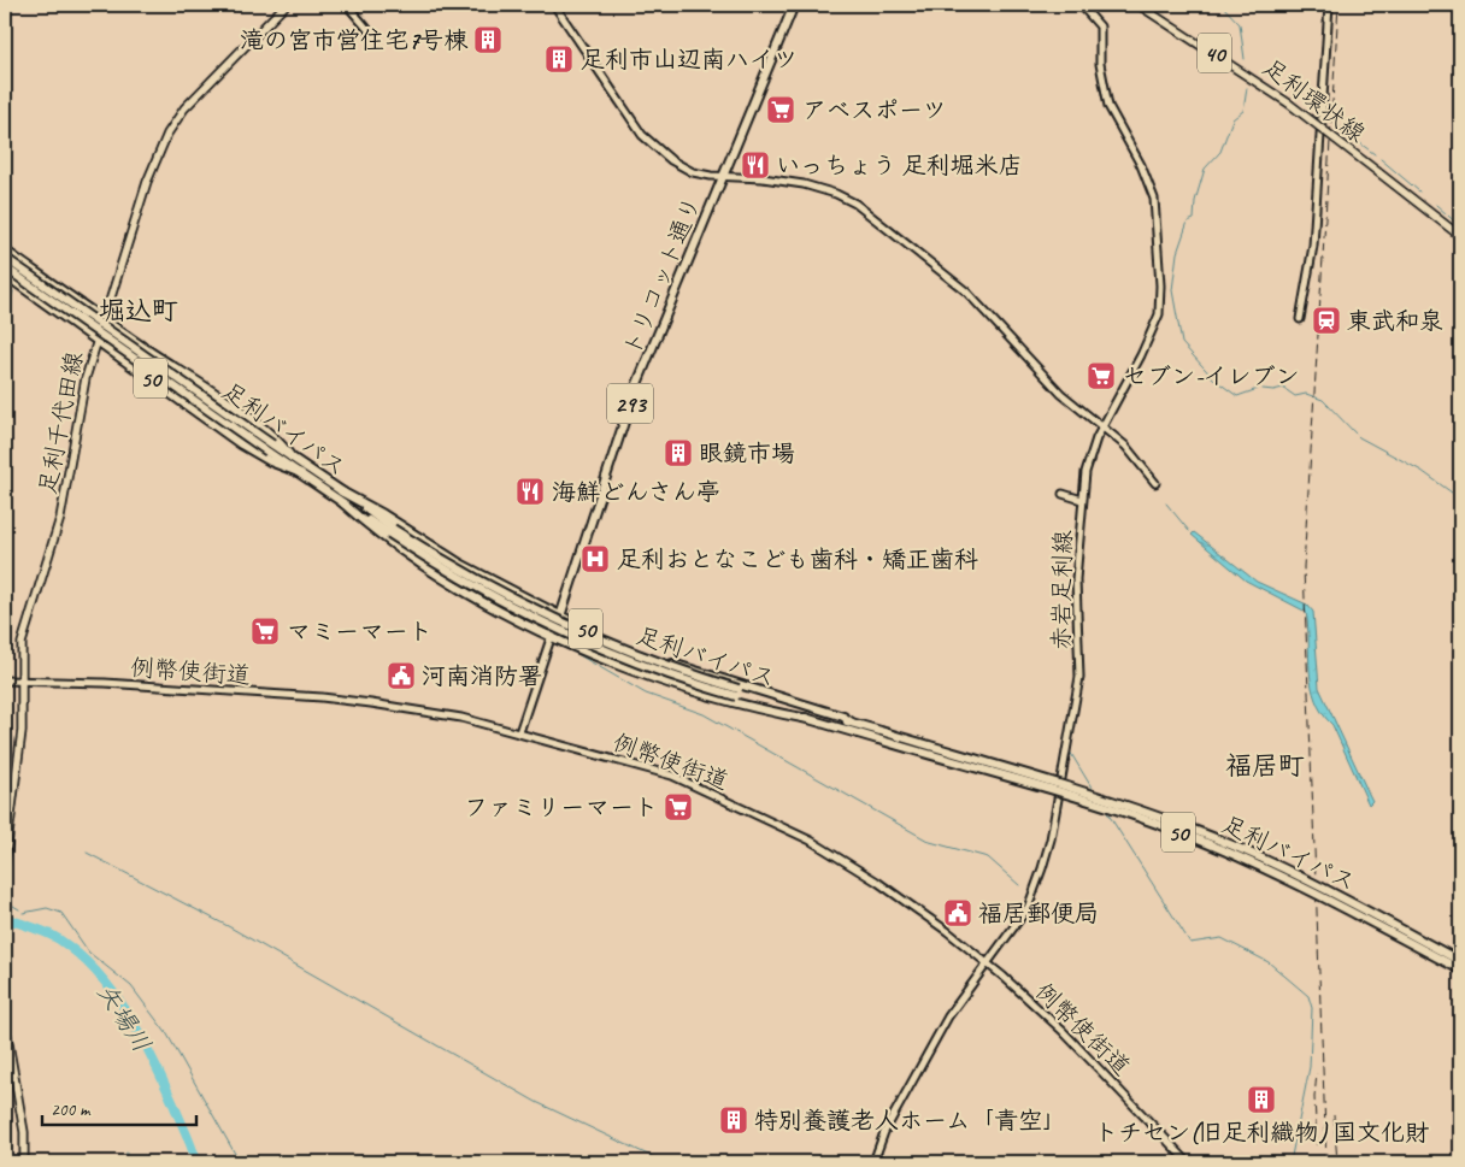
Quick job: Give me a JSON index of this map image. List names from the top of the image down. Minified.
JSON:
{"streets":{"highway":["トリコット通り","50","293","足利バイパス"],"main road":["40","足利環状線","足利千代田線","赤岩足利線","例幣使街道"]},"crossings":[["トリコット通り","50"],["50","足利千代田線"],["50","足利バイパス"],["足利千代田線","例幣使街道"],["赤岩足利線","例幣使街道"]],"districts":["堀込町","福居町"],"water":["矢場川"],"places":{"building":["滝の宮市営住宅7号棟","足利市山辺南ハイツ","眼鏡市場","トチセン(旧足利織物) 国文化財","特別養護老人ホーム「青空」"],"supermarket":["アベスポーツ","セブン-イレブン","マミーマート","ファミリーマート"],"restaurant":["いっちょう 足利堀米店","海鮮どんさん亭"],"station":["東武和泉"],"hospital":["足利おとなこども歯科・矯正歯科"],"public building":["河南消防署","福居郵便局"]},"scale_bar":"200 m"}
